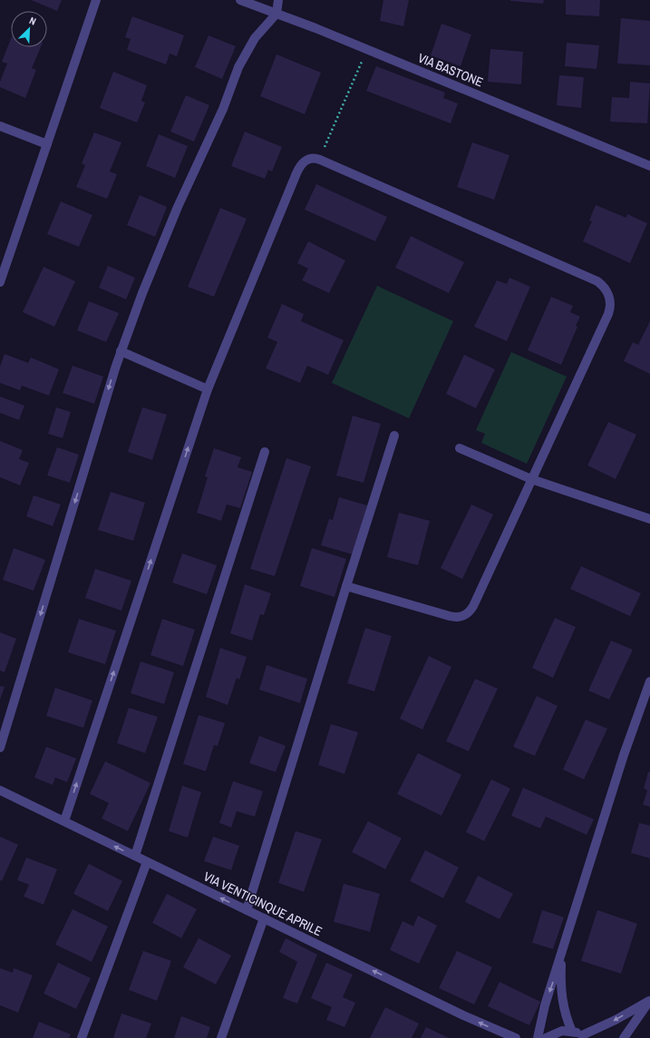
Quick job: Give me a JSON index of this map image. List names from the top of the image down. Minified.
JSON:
{"streets":{"street":["VIA BASTONE","VIA VENTICINQUE APRILE"]},"one_way":["VIA VENTICINQUE APRILE"],"north":"top right"}
